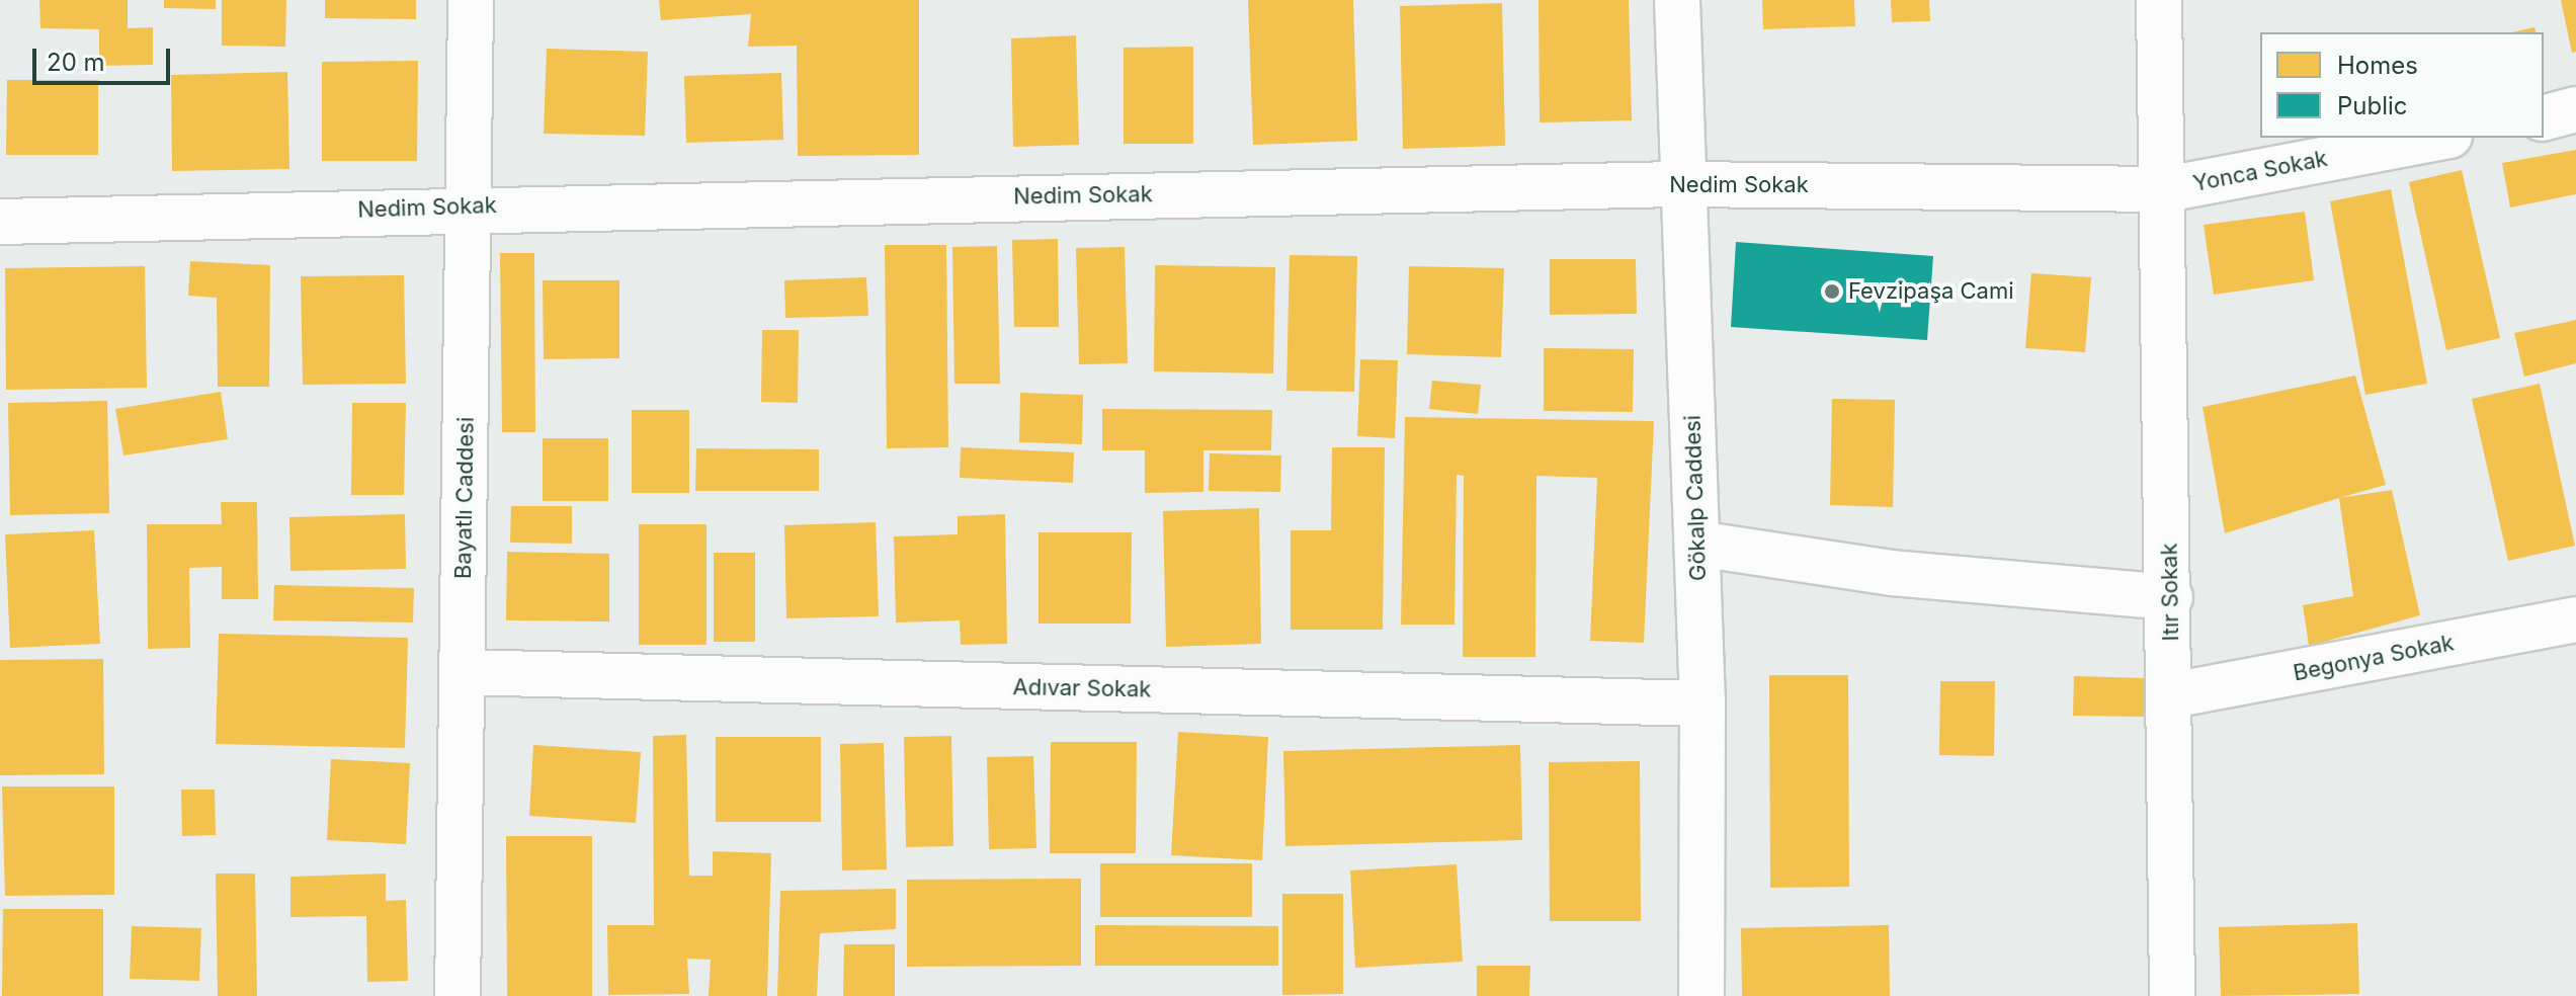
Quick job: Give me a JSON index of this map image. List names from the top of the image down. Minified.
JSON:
{"streets":{"street":["Yonca Sokak","Nedim Sokak","Bayatlı Caddesi","Gökalp Caddesi","Itır Sokak","Begonya Sokak","Adıvar Sokak"]},"crossings":[["Yonca Sokak","Nedim Sokak"],["Yonca Sokak","Itır Sokak"],["Nedim Sokak","Bayatlı Caddesi"],["Nedim Sokak","Gökalp Caddesi"],["Nedim Sokak","Itır Sokak"],["Bayatlı Caddesi","Adıvar Sokak"],["Gökalp Caddesi","Adıvar Sokak"],["Itır Sokak","Begonya Sokak"]],"places":["Fevzipaşa Cami"],"legend":["Homes","Public"],"scale_bar":"20 m"}
